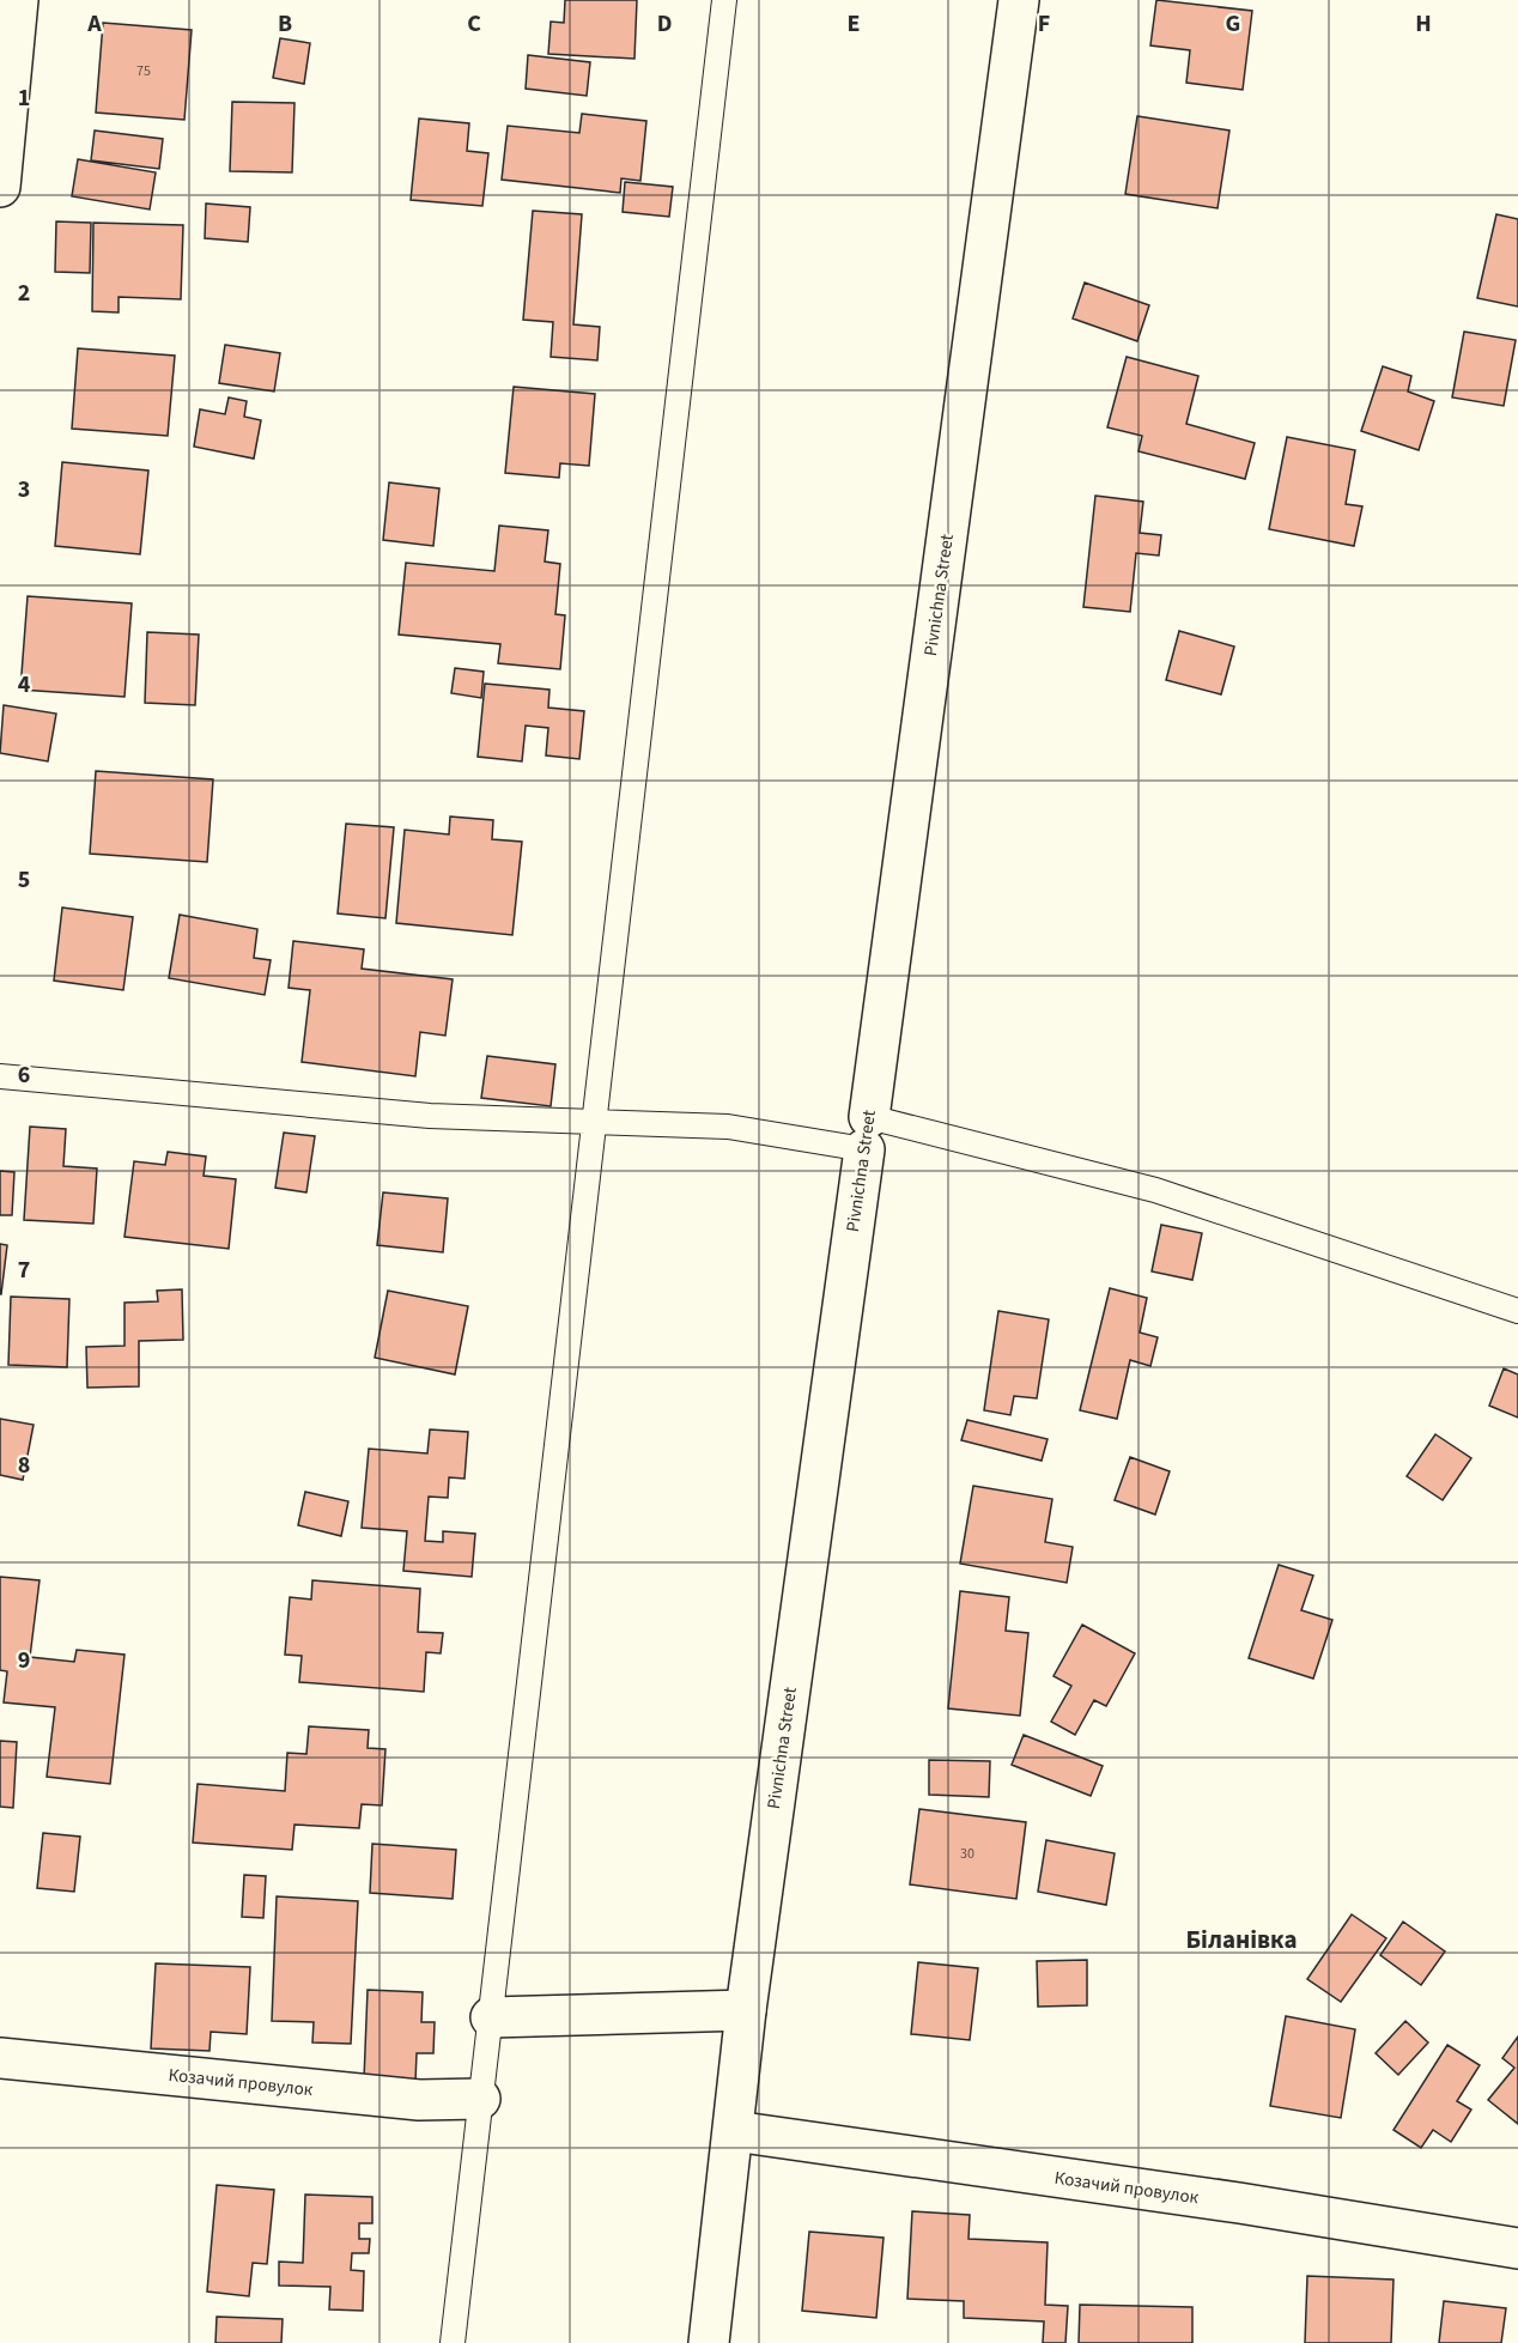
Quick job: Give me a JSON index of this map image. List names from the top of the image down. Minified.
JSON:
{"streets":{"street":["Pivnichna Street","Козачий провулок"]},"crossings":[["Pivnichna Street","Козачий провулок"]],"districts":["Біланівка"],"house_numbers":["75","30"],"grid":{"columns":["A","B","C","D","E","F","G","H"],"rows":["1","2","3","4","5","6","7","8","9"]}}
